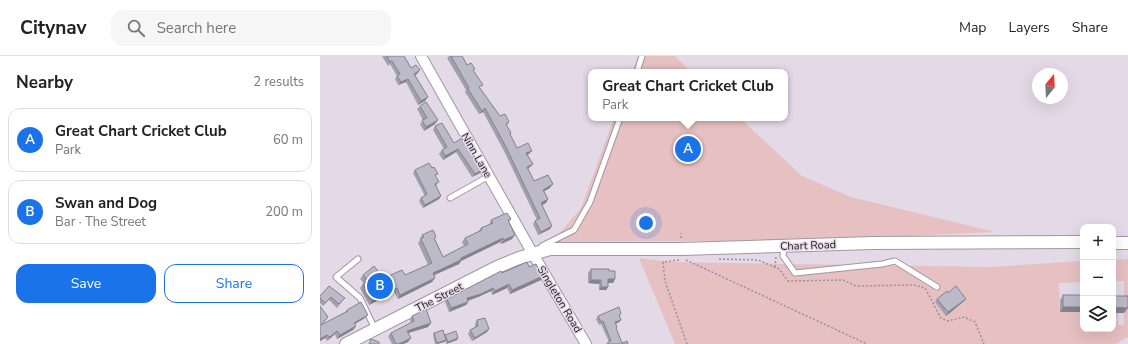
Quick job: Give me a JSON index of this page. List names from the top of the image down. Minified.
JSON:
{"streets":{"street":["Ninn Lane","Chart Road","The Street","Singleton Road"]},"crossings":[["Ninn Lane","Chart Road"],["Ninn Lane","The Street"],["Ninn Lane","Singleton Road"],["Chart Road","The Street"],["Chart Road","Singleton Road"],["The Street","Singleton Road"]],"north":"top","page":{"header":"Citynav","search":"Search here","nav":["Map","Layers","Share"],"heading":["Nearby","2 results"],"popup":["Great Chart Cricket Club","Park"],"list":[{"mark":"A","name":"Great Chart Cricket Club","note":"Park","value":"60 m"},{"mark":"B","name":"Swan and Dog","note":"Bar · The Street","value":"200 m"}],"pins":["A","B"],"map_buttons":["+","−"],"buttons":["Save","Share"]}}
